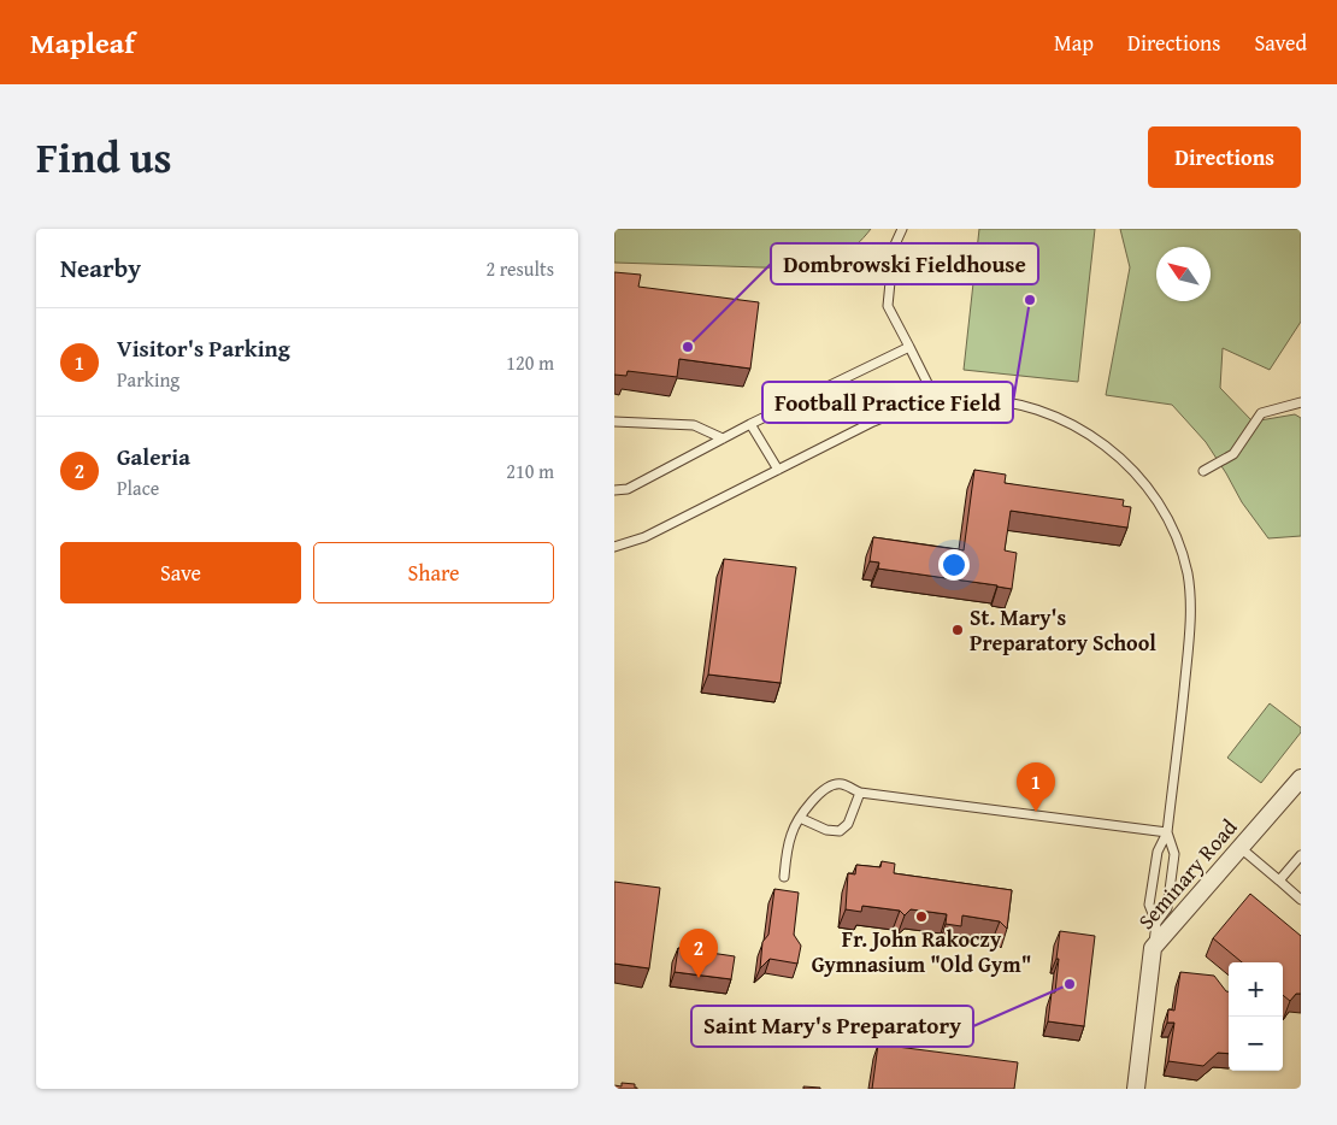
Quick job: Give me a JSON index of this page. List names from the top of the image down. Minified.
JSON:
{"streets":{"street":["Seminary Road"]},"places":["Football Practice Field","Dombrowski Fieldhouse","St. Mary's Preparatory School","Fr. John Rakoczy Gymnasium \"Old Gym\"","Saint Mary's Preparatory"],"north":"top left","page":{"header":"Mapleaf","nav":["Map","Directions","Saved"],"title":"Find us","buttons":["Directions",["Save","Share"]],"heading":["Nearby","2 results"],"list":[{"mark":"1","name":"Visitor's Parking","note":"Parking","value":"120 m"},{"mark":"2","name":"Galeria","note":"Place","value":"210 m"}],"pins":["1","2"],"map_buttons":["+","−"]}}
